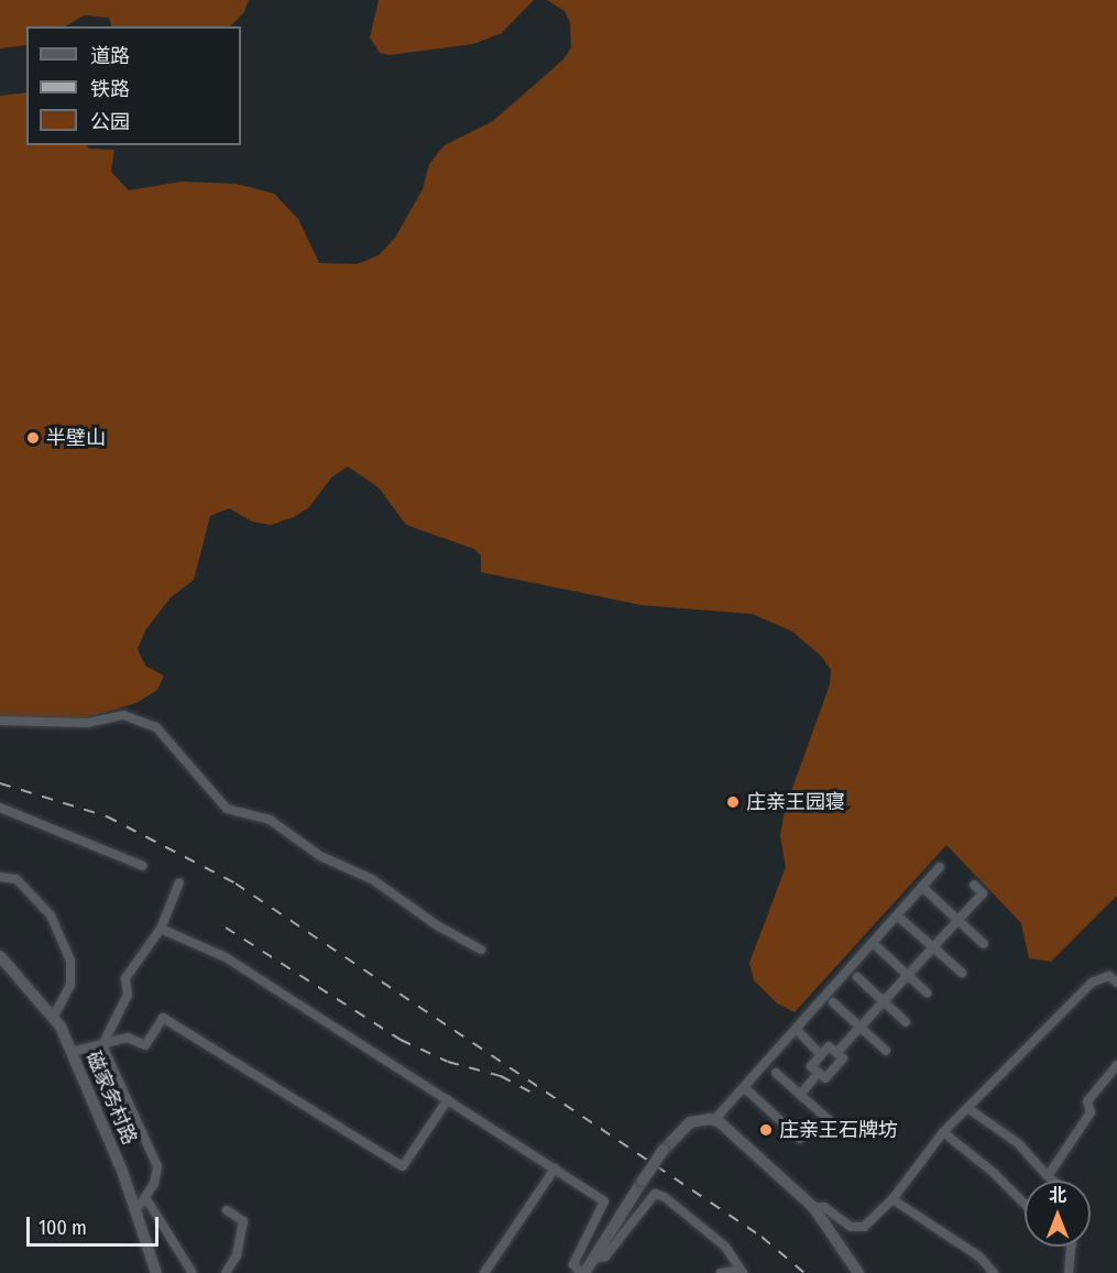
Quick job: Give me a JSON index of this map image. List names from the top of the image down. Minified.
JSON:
{"streets":{"street":["磁家务村路"]},"places":["半壁山","庄亲王园寝","庄亲王石牌坊"],"legend":["道路","铁路","公园"],"scale_bar":"100 m","north":"top"}
